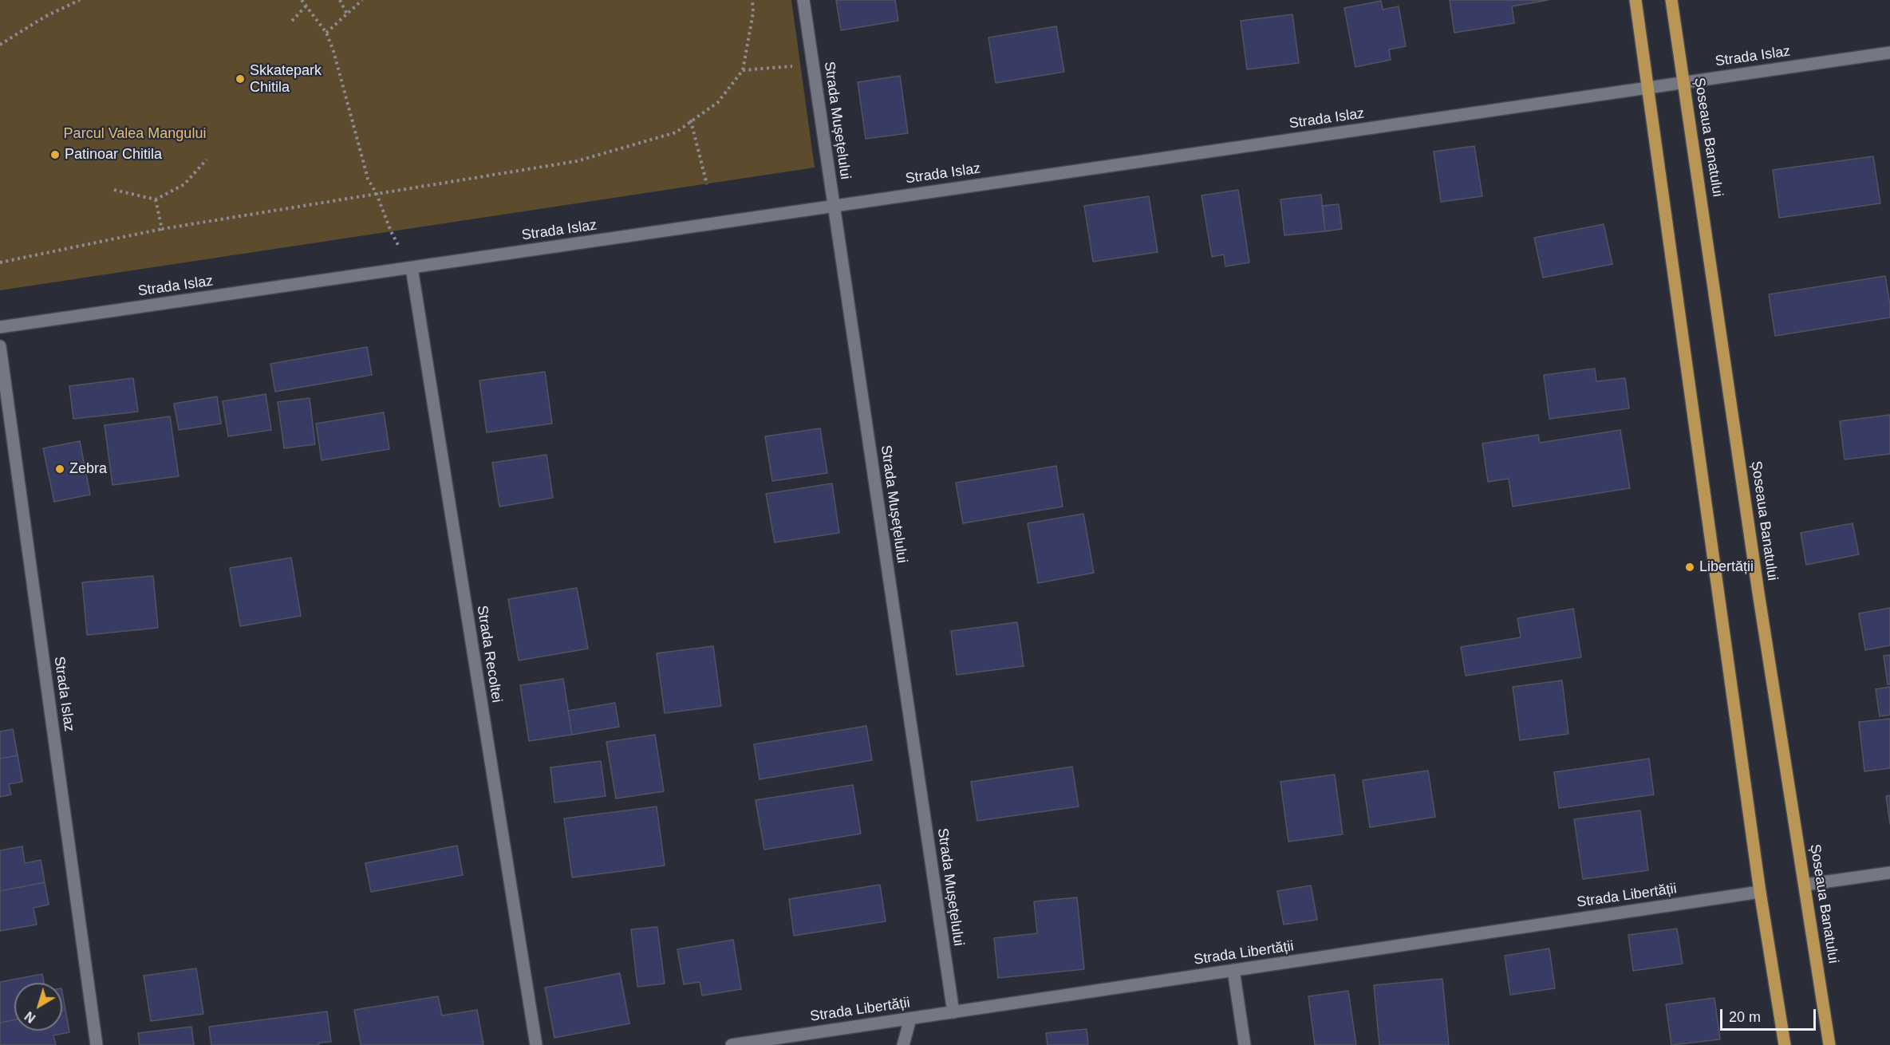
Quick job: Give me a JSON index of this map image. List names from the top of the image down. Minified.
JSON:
{"streets":{"main road":["Șoseaua Banatului"],"street":["Strada Islaz","Strada Mușețelului","Strada Recoltei","Strada Libertății"]},"crossings":[["Strada Islaz","Strada Mușețelului"],["Strada Islaz","Șoseaua Banatului"],["Strada Islaz","Strada Recoltei"],["Strada Mușețelului","Strada Libertății"]],"parks":["Parcul Valea Mangului"],"places":["Skkatepark Chitila","Patinoar Chitila","Zebra","Libertății"],"scale_bar":"20 m","north":"bottom left"}
